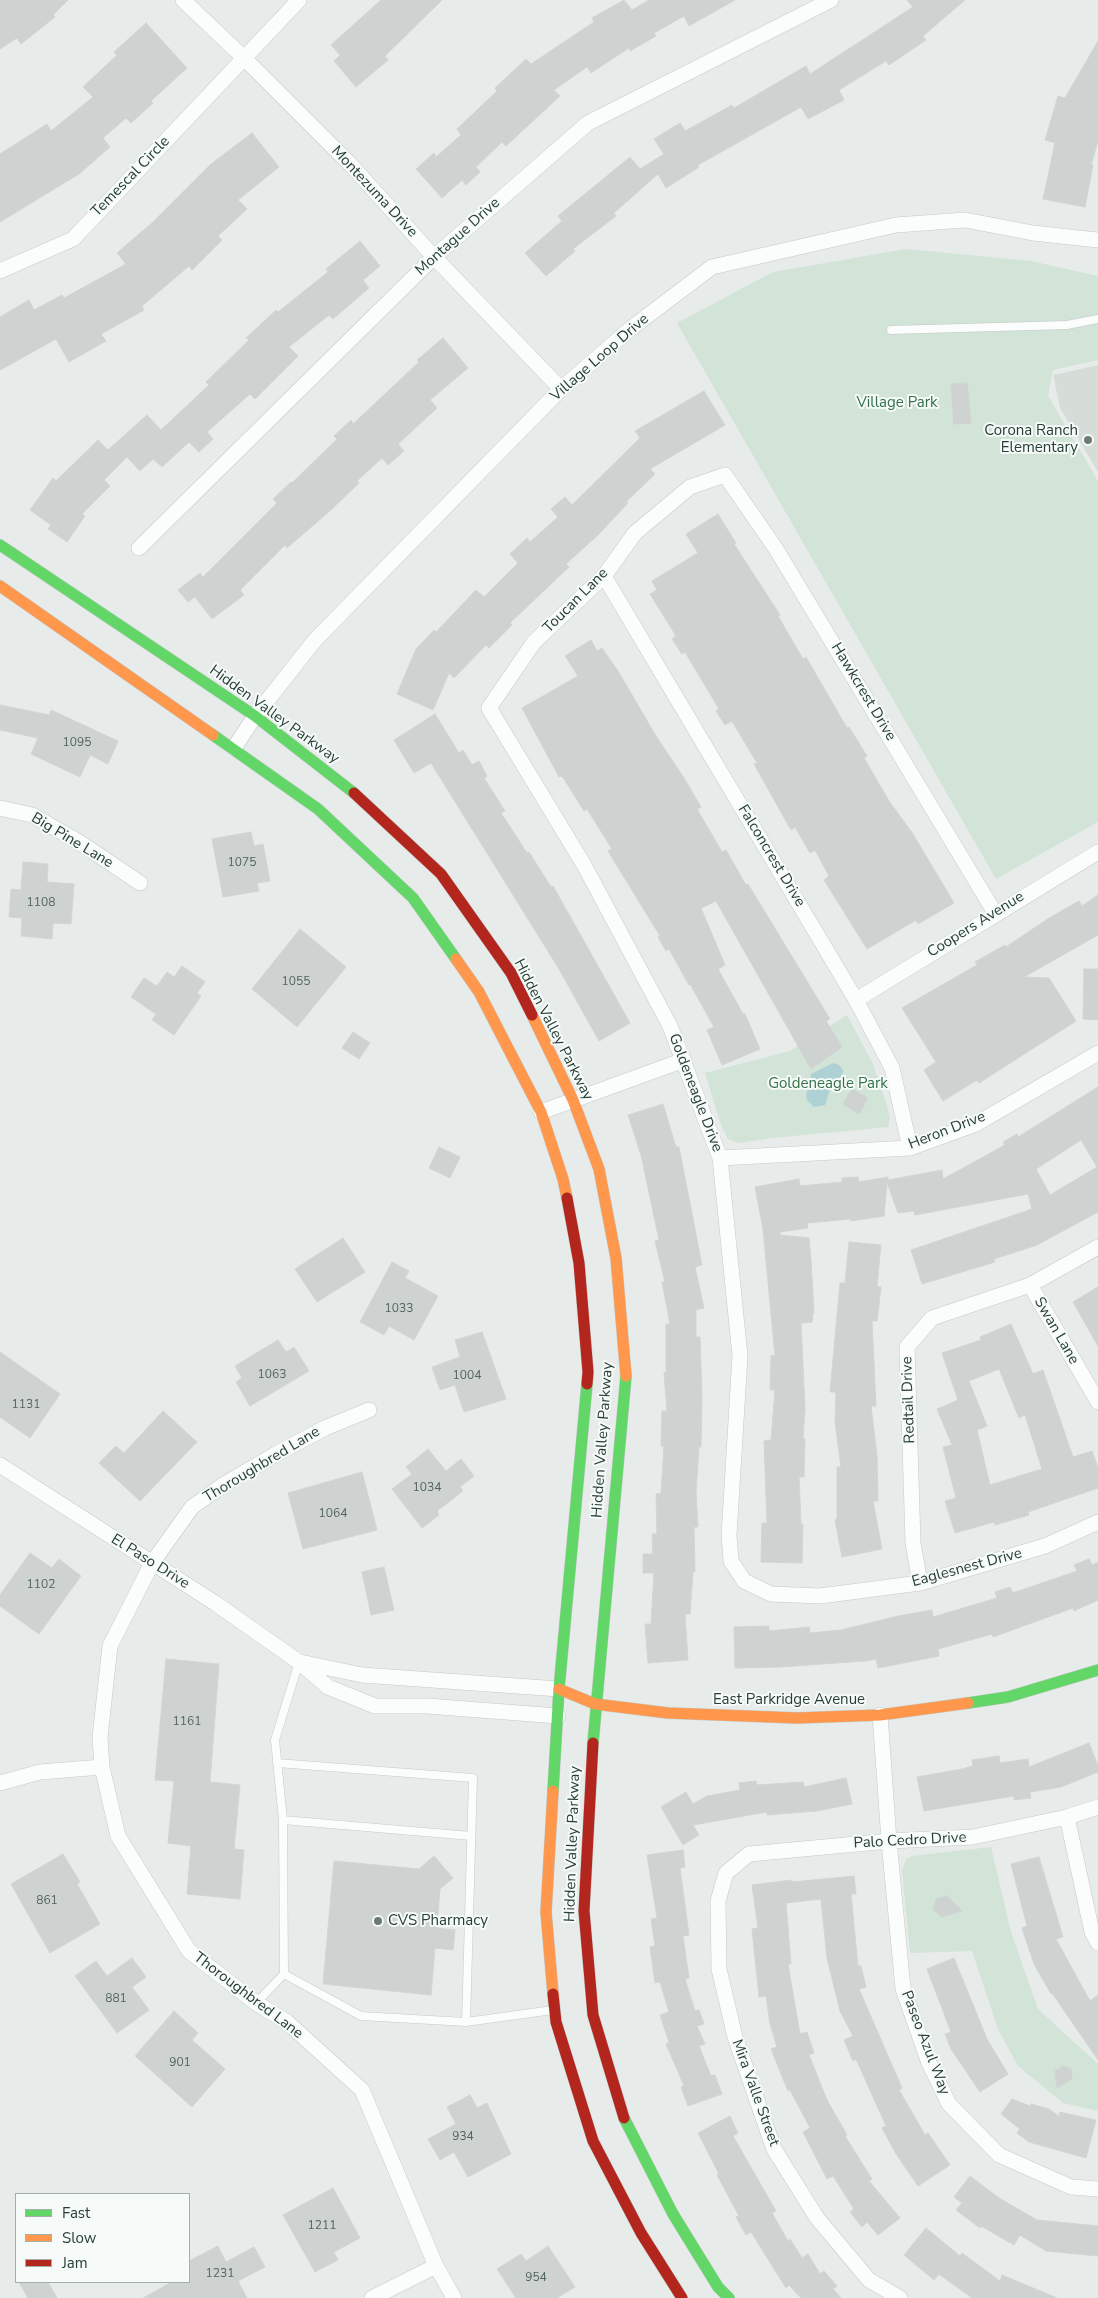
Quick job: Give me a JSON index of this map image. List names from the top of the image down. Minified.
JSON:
{"streets":{"main road":["Hidden Valley Parkway","East Parkridge Avenue"],"street":["Temescal Circle","Montezuma Drive","Montague Drive","Village Loop Drive","Toucan Lane","Hawkcrest Drive","Big Pine Lane","Falconcrest Drive","Coopers Avenue","Goldeneagle Drive","Heron Drive","Swan Lane","Redtail Drive","Thoroughbred Lane","El Paso Drive","Eaglesnest Drive","Palo Cedro Drive","Paseo Azul Way","Mira Valle Street"]},"crossings":[["Temescal Circle","Montezuma Drive"],["Montezuma Drive","Montague Drive"],["Montezuma Drive","Village Loop Drive"],["Village Loop Drive","Hidden Valley Parkway"],["Toucan Lane","Hawkcrest Drive"],["Toucan Lane","Falconcrest Drive"],["Toucan Lane","Goldeneagle Drive"],["Hawkcrest Drive","Coopers Avenue"],["Hidden Valley Parkway","El Paso Drive"],["Hidden Valley Parkway","East Parkridge Avenue"],["Falconcrest Drive","Coopers Avenue"],["Falconcrest Drive","Heron Drive"],["Goldeneagle Drive","Heron Drive"],["Goldeneagle Drive","Eaglesnest Drive"],["Swan Lane","Redtail Drive"],["Redtail Drive","Eaglesnest Drive"],["Thoroughbred Lane","El Paso Drive"],["El Paso Drive","East Parkridge Avenue"],["East Parkridge Avenue","Paseo Azul Way"],["Palo Cedro Drive","Paseo Azul Way"],["Palo Cedro Drive","Mira Valle Street"]],"parks":["Village Park","Goldeneagle Park"],"places":["Corona Ranch Elementary","CVS Pharmacy"],"house_numbers":["1095","1075","1108","1055","1033","1063","1004","1131","1034","1064","1102","1161","861","881","901","934","1211","1231","954"],"legend":["Fast","Slow","Jam"]}
